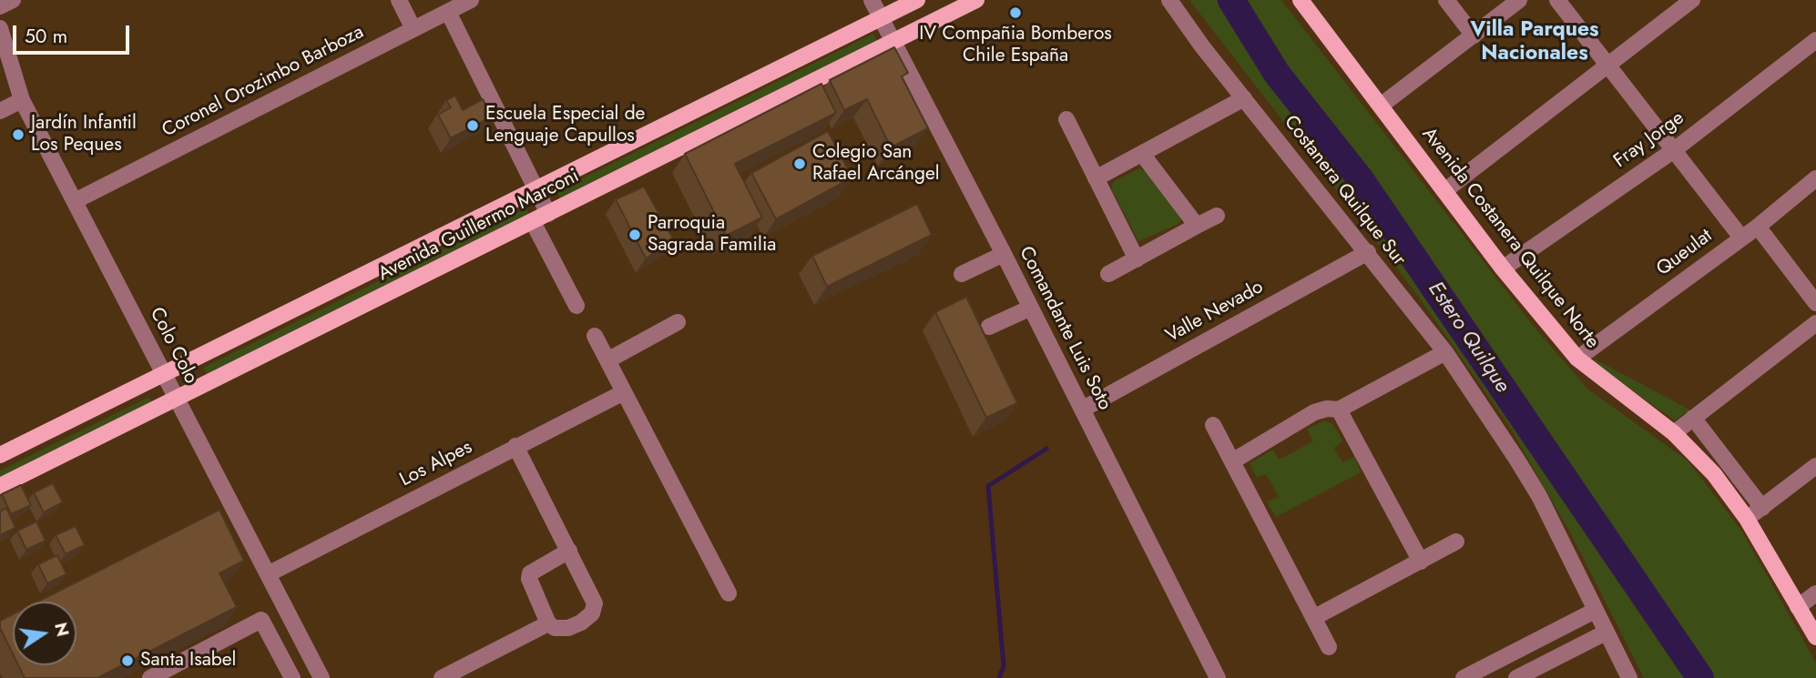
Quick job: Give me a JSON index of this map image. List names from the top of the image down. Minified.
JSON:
{"streets":{"main road":["Avenida Guillermo Marconi","Avenida Costanera Quilque Norte"],"street":["Coronel Orozimbo Barboza","Fray Jorge","Costanera Quilque Sur","Queulat","Valle Nevado","Comandante Luis Soto","Colo Colo","Los Alpes"]},"crossings":[["Coronel Orozimbo Barboza","Colo Colo"],["Fray Jorge","Avenida Costanera Quilque Norte"],["Costanera Quilque Sur","Valle Nevado"],["Avenida Guillermo Marconi","Comandante Luis Soto"],["Avenida Guillermo Marconi","Colo Colo"],["Avenida Costanera Quilque Norte","Queulat"],["Valle Nevado","Comandante Luis Soto"],["Colo Colo","Los Alpes"]],"districts":["Villa Parques Nacionales"],"water":["Estero Quilque"],"places":["IV Compañia Bomberos Chile España","Escuela Especial de Lenguaje Capullos","Jardín Infantil Los Peques","Colegio San Rafael Arcángel","Parroquia Sagrada Familia","Santa Isabel"],"scale_bar":"50 m","north":"right"}
